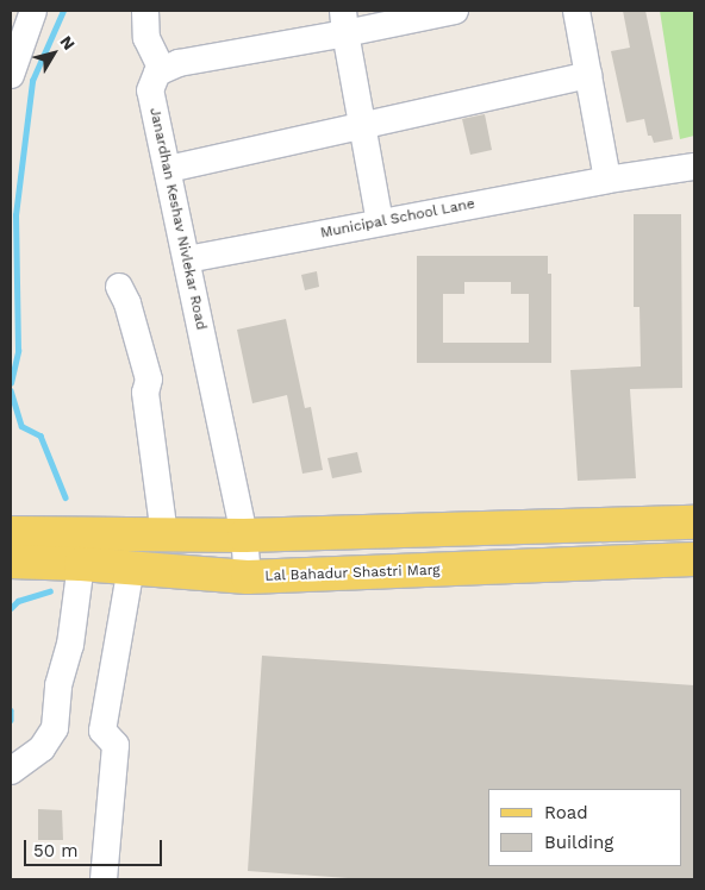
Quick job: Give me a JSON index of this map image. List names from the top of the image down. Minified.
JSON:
{"streets":{"main road":["Lal Bahadur Shastri Marg"],"street":["Janardhan Keshav Nivlekar Road","Municipal School Lane"]},"crossings":[["Janardhan Keshav Nivlekar Road","Municipal School Lane"],["Janardhan Keshav Nivlekar Road","Lal Bahadur Shastri Marg"]],"legend":["Road","Building"],"scale_bar":"50 m","north":"top right"}
